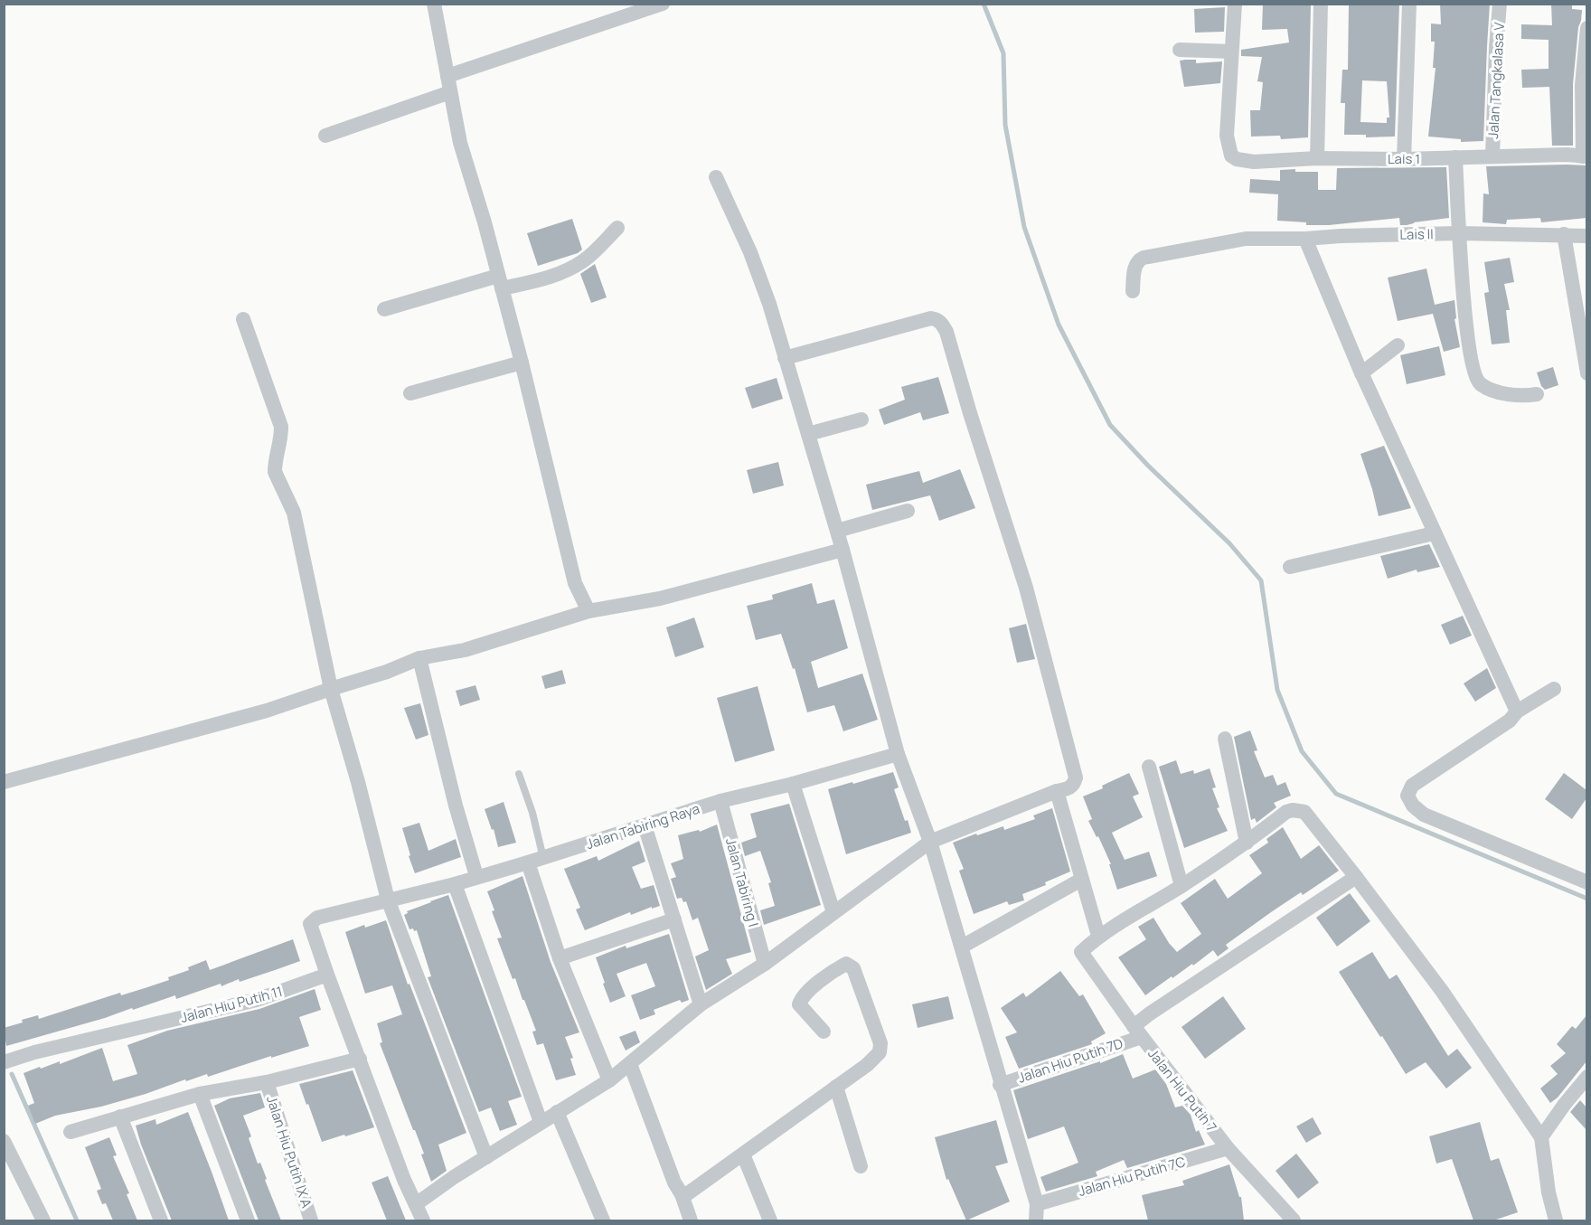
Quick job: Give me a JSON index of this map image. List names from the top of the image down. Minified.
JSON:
{"streets":{"street":["Jalan Tangkalasa V","Lais 1","Lais II","Jalan Tabiring Raya","Jalan Tabiring I","Jalan Hiu Putih 11","Jalan Hiu Putih 7D","Jalan Hiu Putih 7","Jalan Hiu Putih IX A","Jalan Hiu Putih 7C"]},"crossings":[["Jalan Tangkalasa V","Lais 1"],["Jalan Tabiring Raya","Jalan Tabiring I"],["Jalan Tabiring Raya","Jalan Hiu Putih 11"],["Jalan Hiu Putih 7D","Jalan Hiu Putih 7"],["Jalan Hiu Putih 7","Jalan Hiu Putih 7C"]]}
